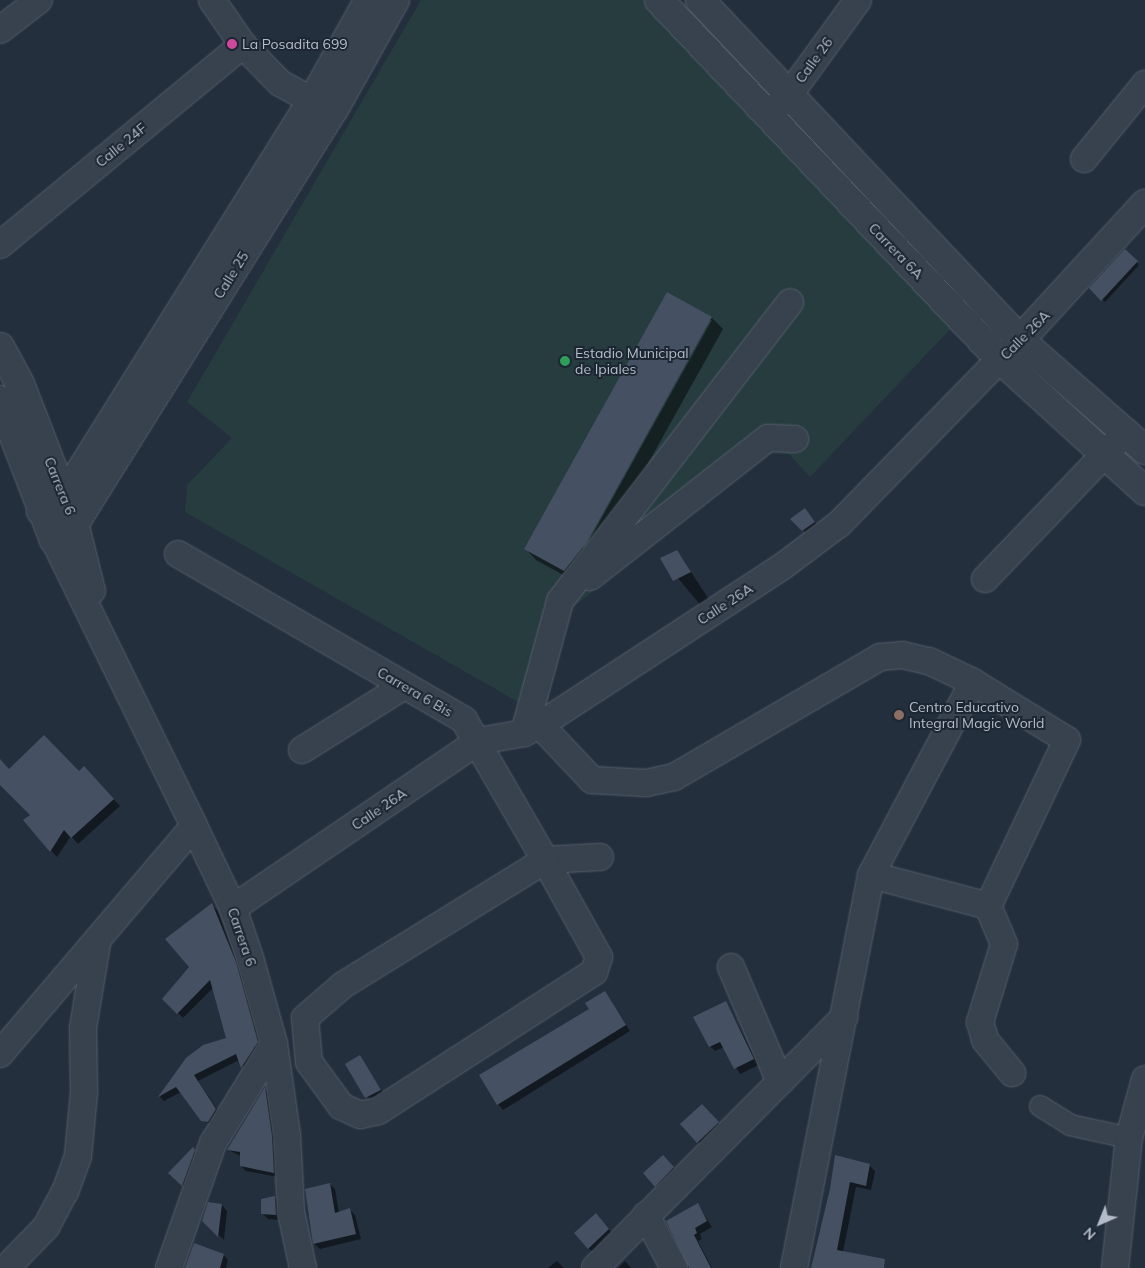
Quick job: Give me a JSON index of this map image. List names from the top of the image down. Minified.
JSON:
{"streets":{"street":["Calle 26","Calle 24F","Carrera 6A","Calle 25","Calle 26A","Carrera 6","Carrera 6 Bis"]},"crossings":[["Calle 26","Carrera 6A"],["Carrera 6A","Calle 26A"],["Calle 25","Carrera 6"],["Calle 26A","Carrera 6"],["Calle 26A","Carrera 6 Bis"]],"places":["La Posadita 699","Estadio Municipal de Ipiales","Centro Educativo Integral Magic World"],"north":"bottom left"}
